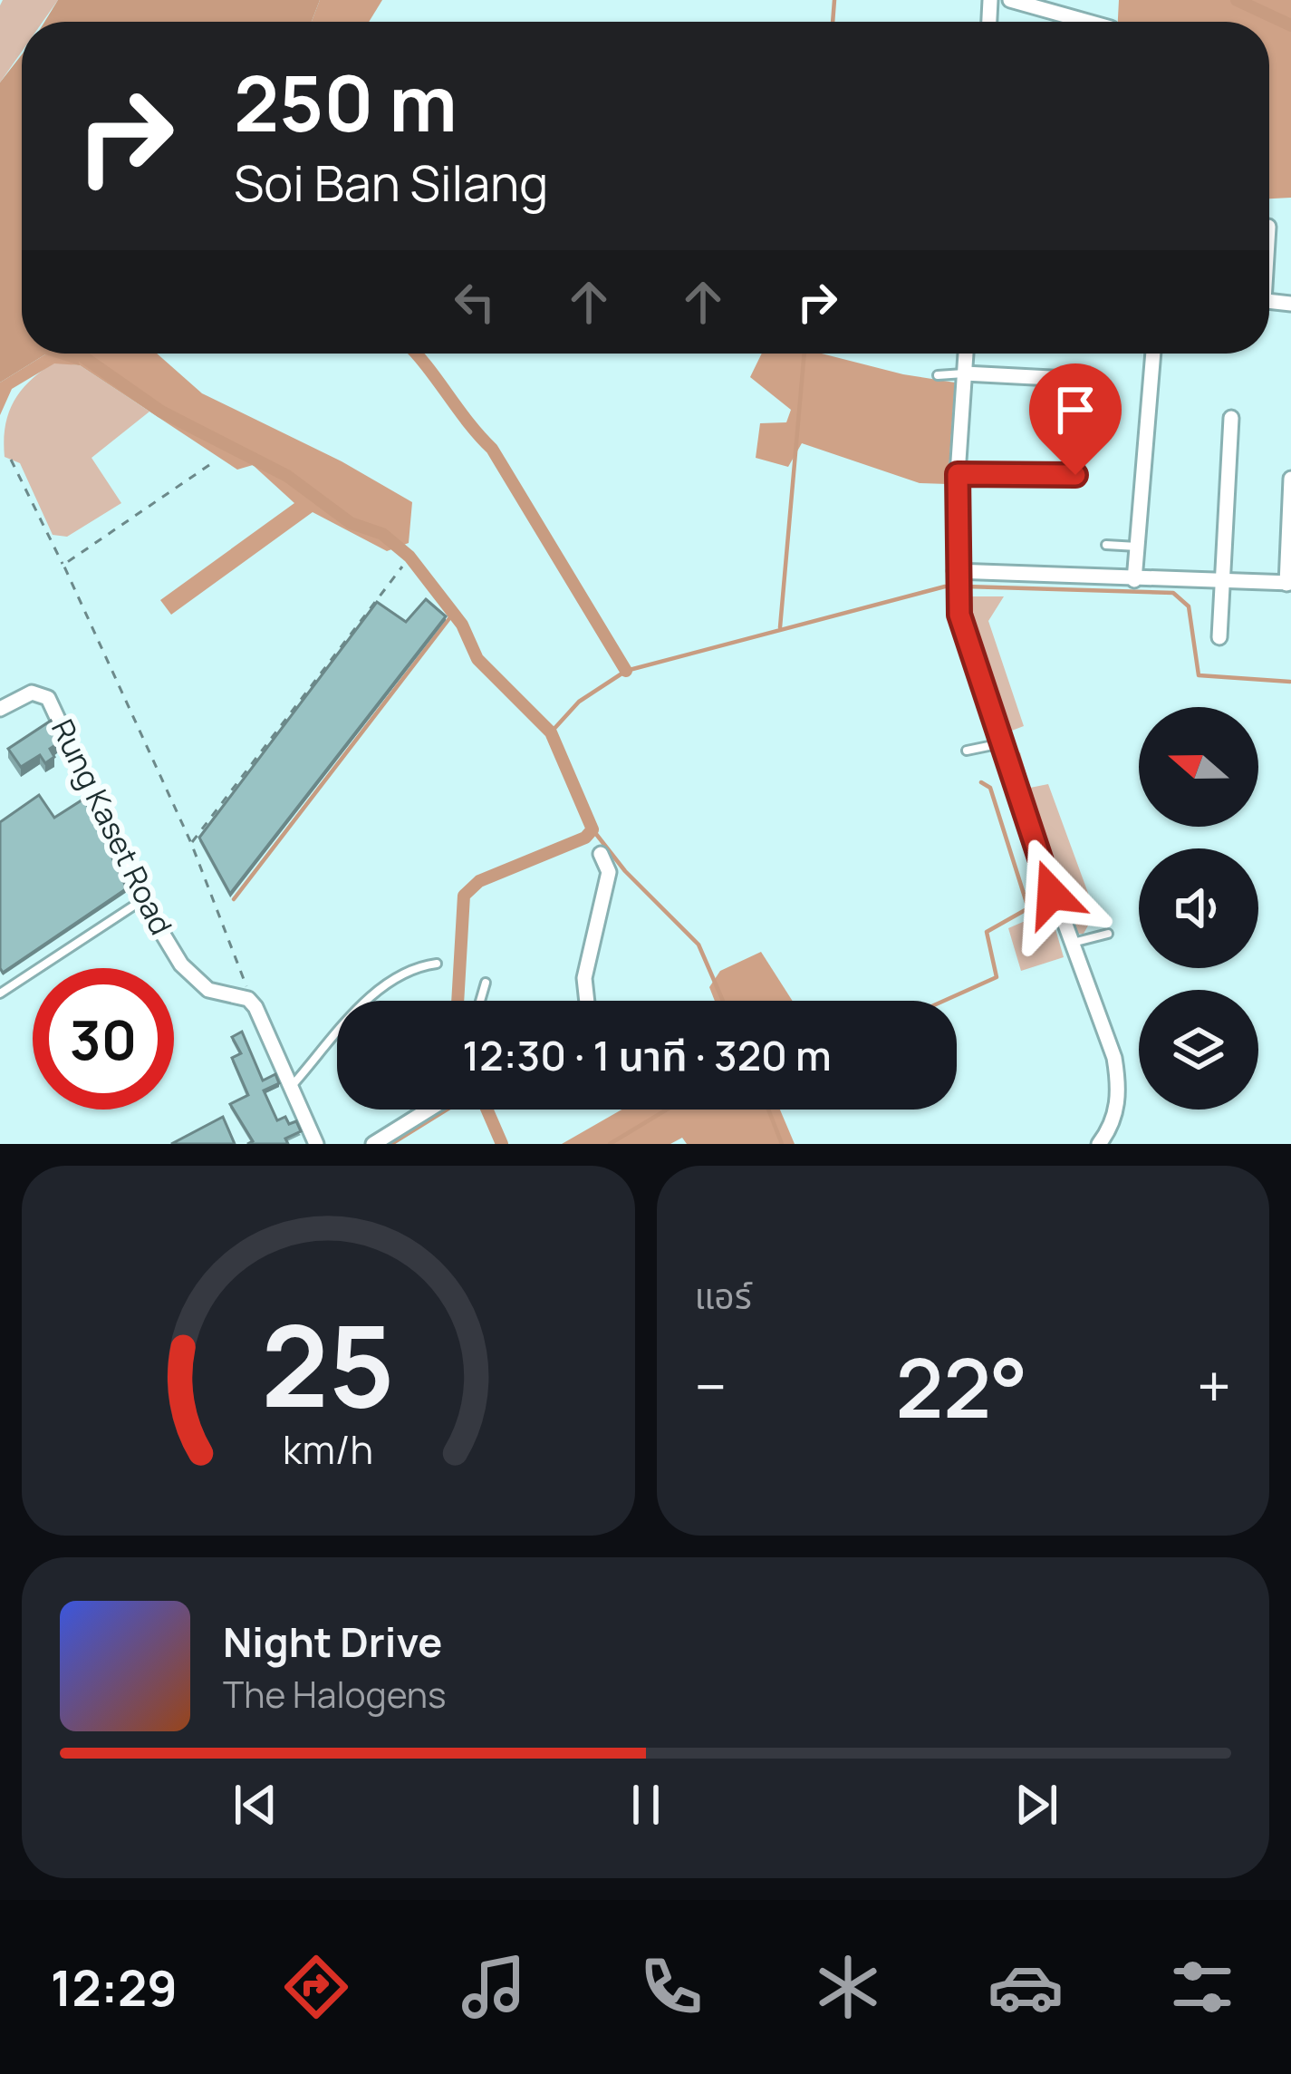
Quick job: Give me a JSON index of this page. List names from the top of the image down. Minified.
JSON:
{"streets":{"street":["Rung Kaset Road"]},"north":"left","page":{"turn":["250 m","Soi Ban Silang"],"limit":"30","trip":"12:30 · 1 นาที · 320 m","tile":"แอร์","heat":["−","22°","+"],"song":["Night Drive","The Halogens"],"tabs":"12:29","gauge":["25","km/h"]}}
